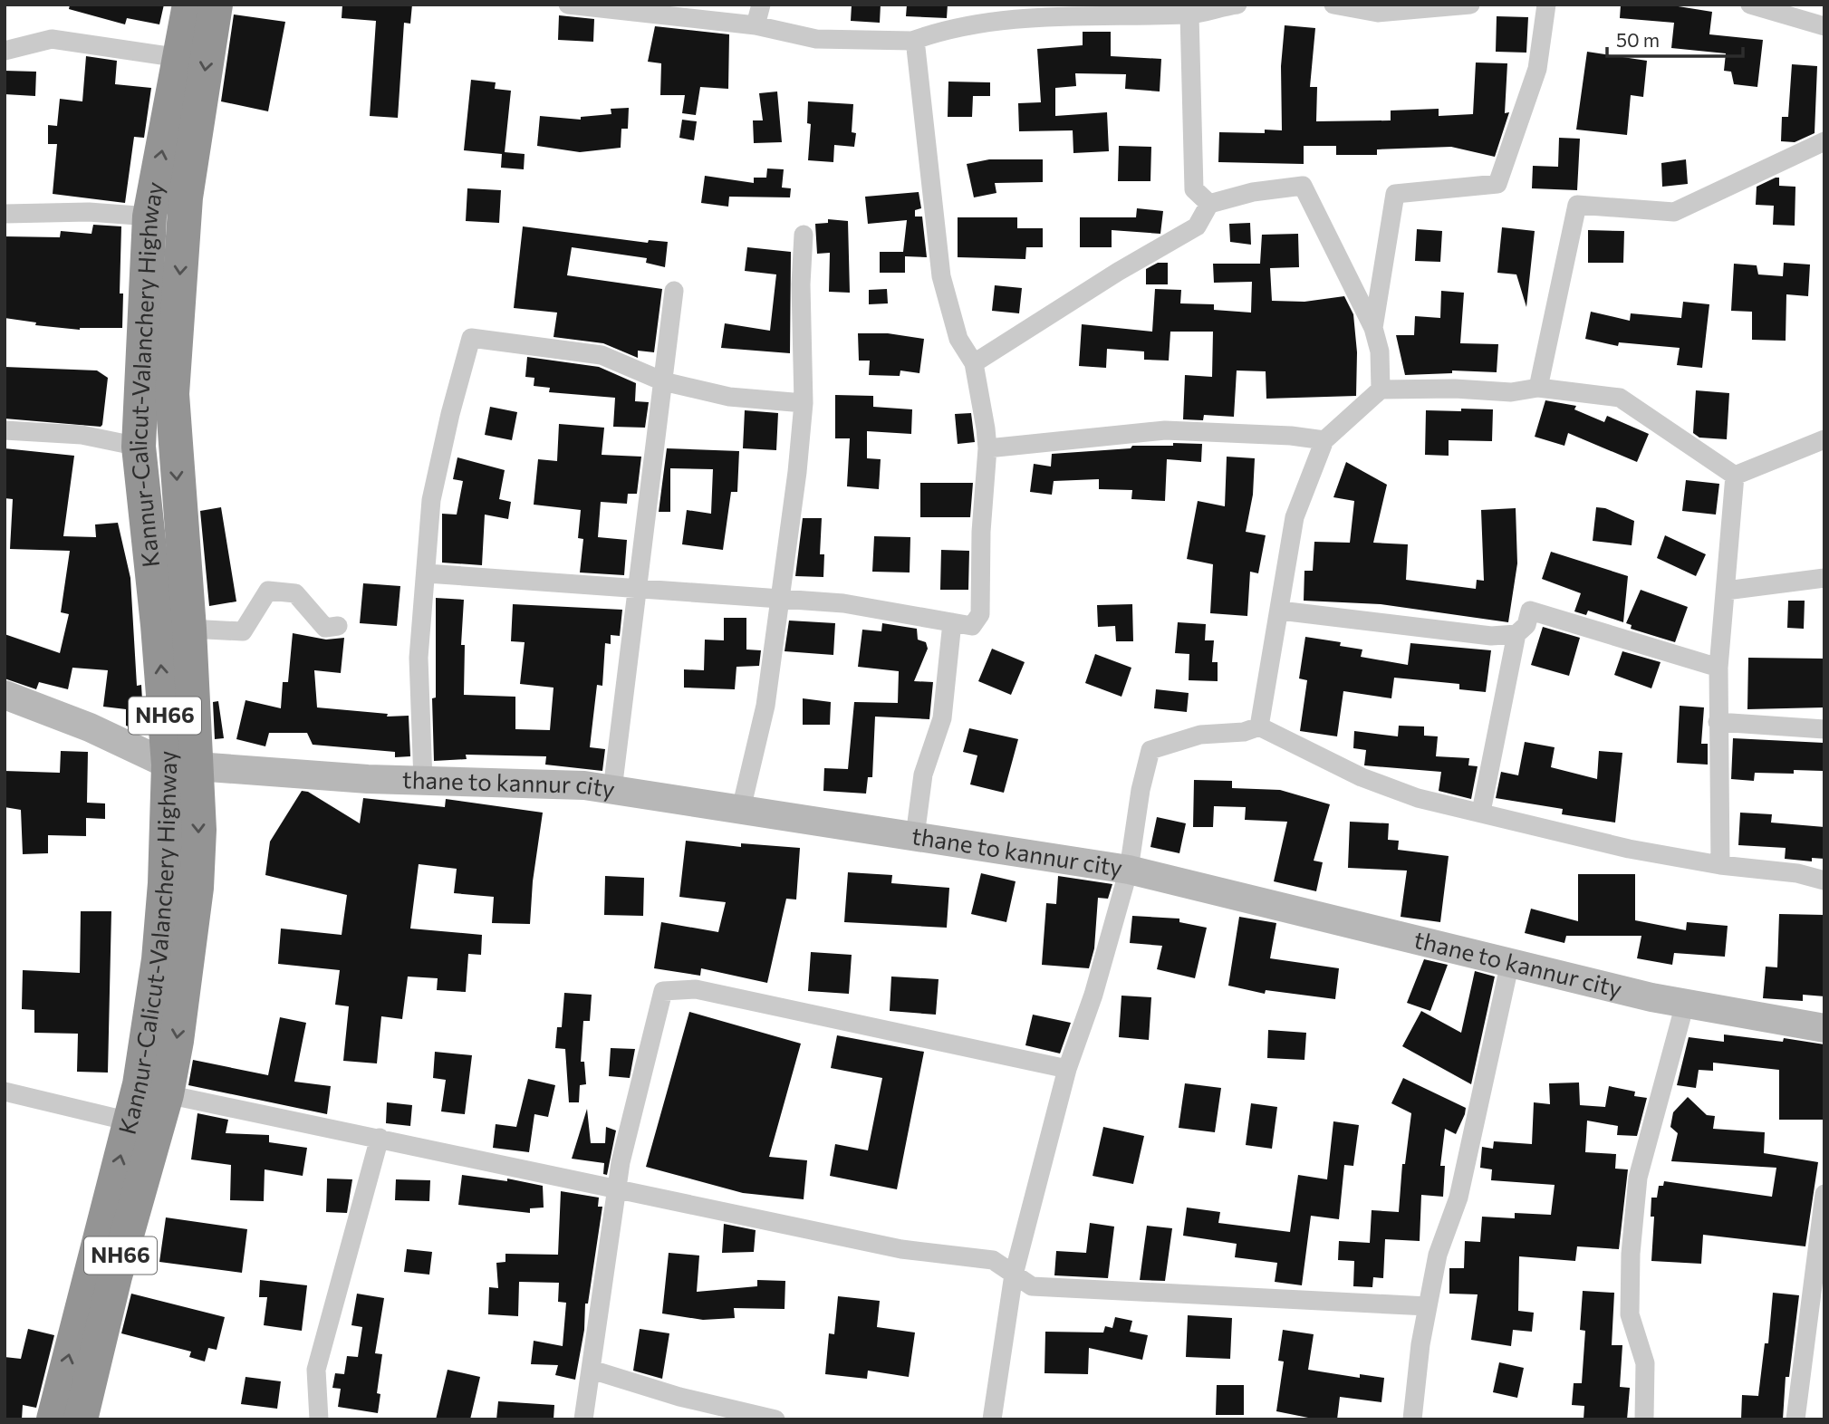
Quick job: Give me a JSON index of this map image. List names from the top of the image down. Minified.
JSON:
{"streets":{"highway":["Kannur-Calicut-Valanchery Highway","NH66"],"street":["thane to kannur city"]},"crossings":[["Kannur-Calicut-Valanchery Highway","thane to kannur city"]],"scale_bar":"50 m"}
